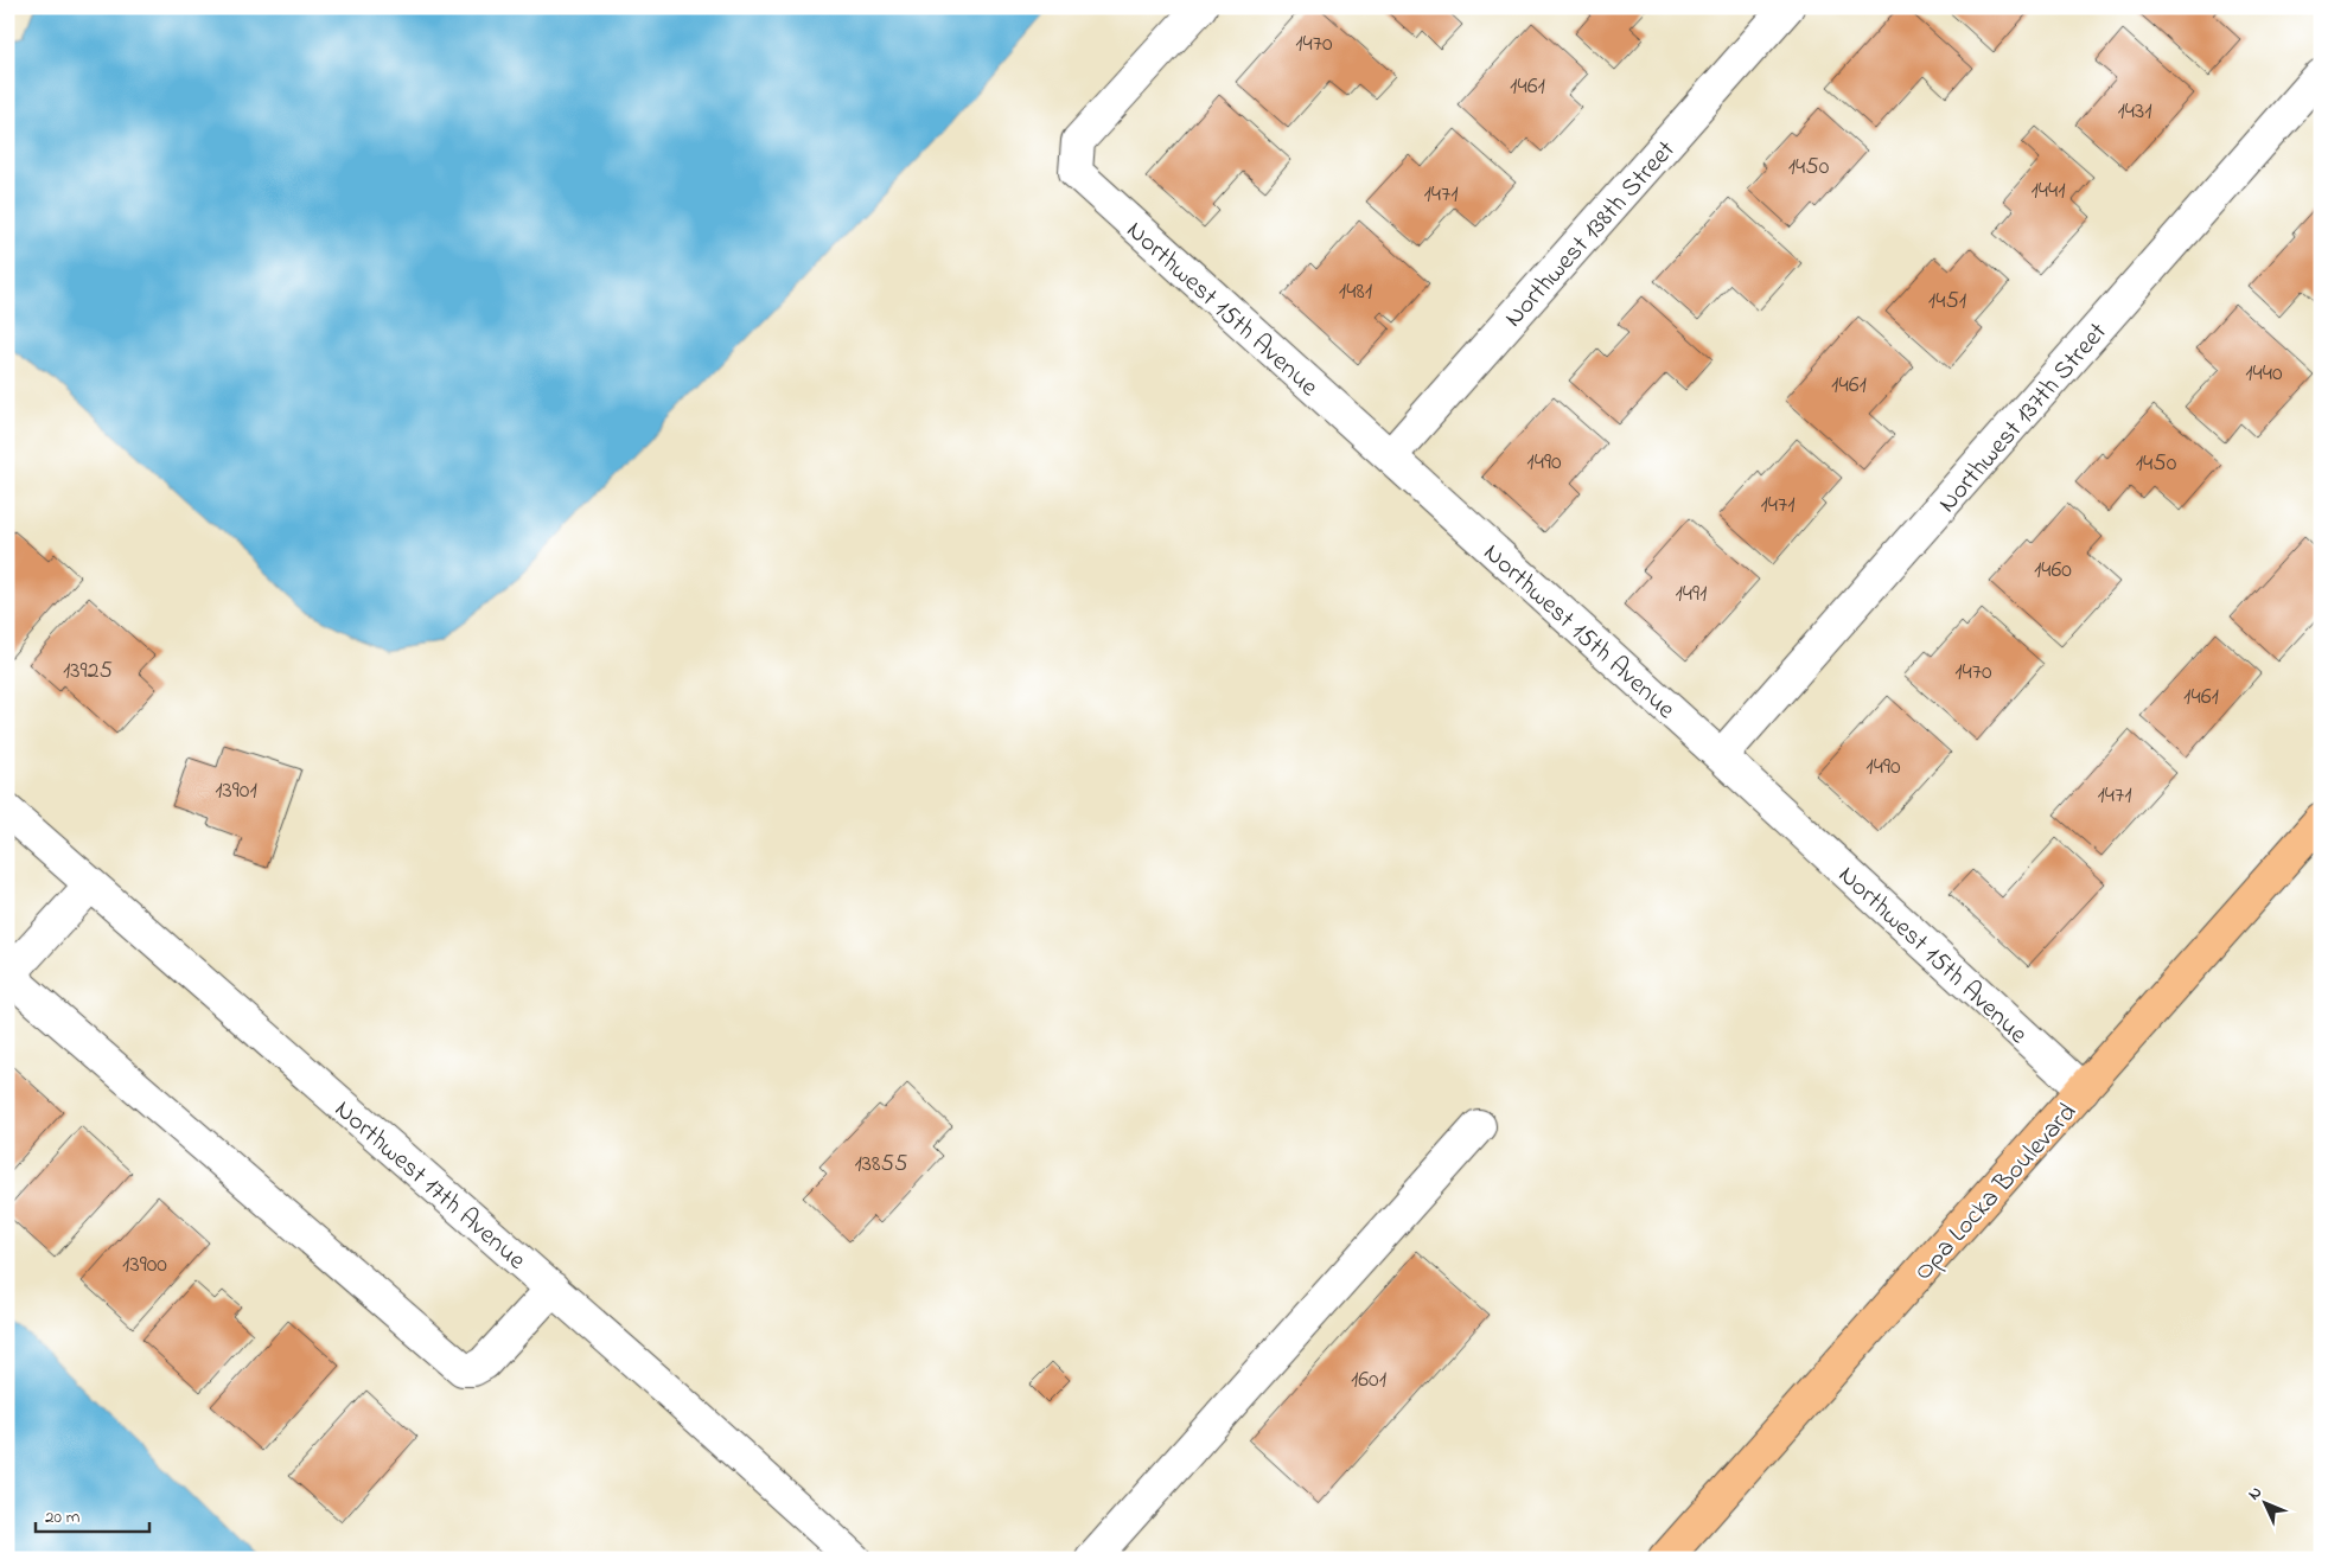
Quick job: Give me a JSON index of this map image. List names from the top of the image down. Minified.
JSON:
{"streets":{"main road":["Opa Locka Boulevard"],"street":["Northwest 138th Street","Northwest 15th Avenue","Northwest 137th Street","Northwest 17th Avenue"]},"crossings":[["Northwest 138th Street","Northwest 15th Avenue"],["Northwest 15th Avenue","Northwest 137th Street"],["Northwest 15th Avenue","Opa Locka Boulevard"]],"house_numbers":["1470","1461","1431","1450","1441","1471","1481","1451","1440","1461","1490","1450","1471","1460","1491","13925","1470","1461","1490","13901","1471","13855","13900","1601"],"scale_bar":"20 m","north":"top left"}
